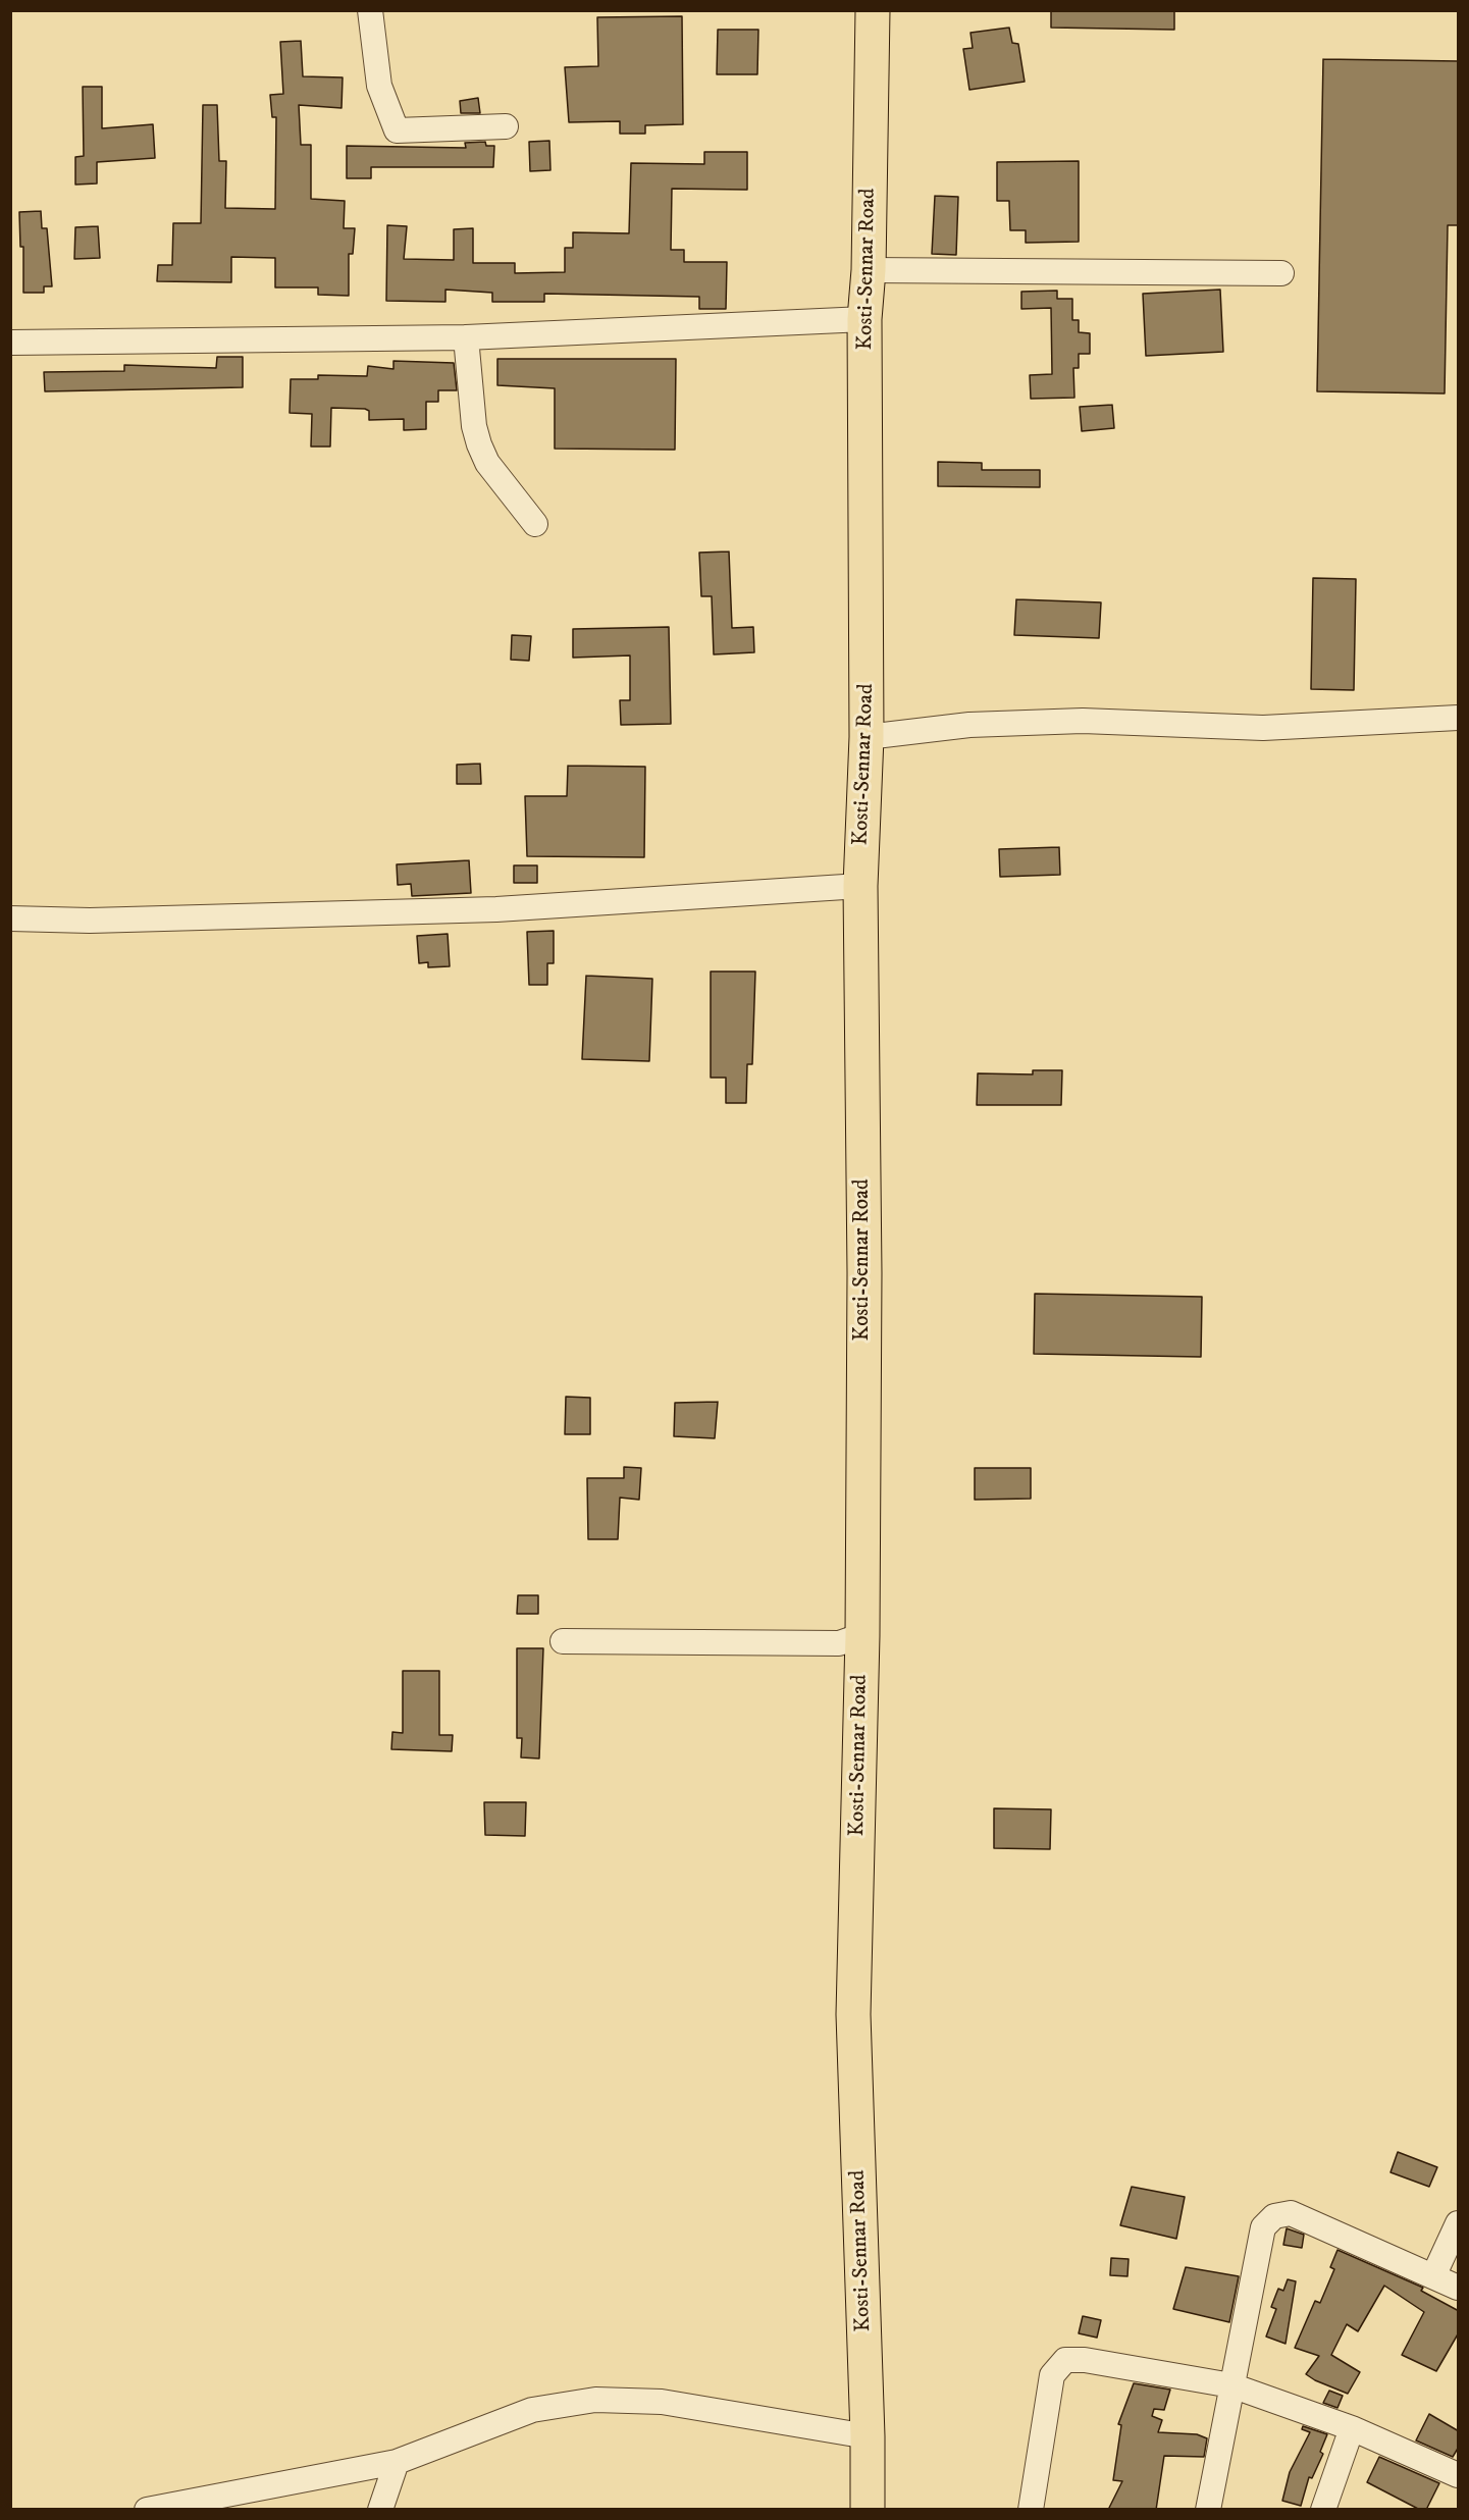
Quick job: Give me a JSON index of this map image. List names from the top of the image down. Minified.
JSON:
{"streets":{"highway":["Kosti-Sennar Road"]}}
